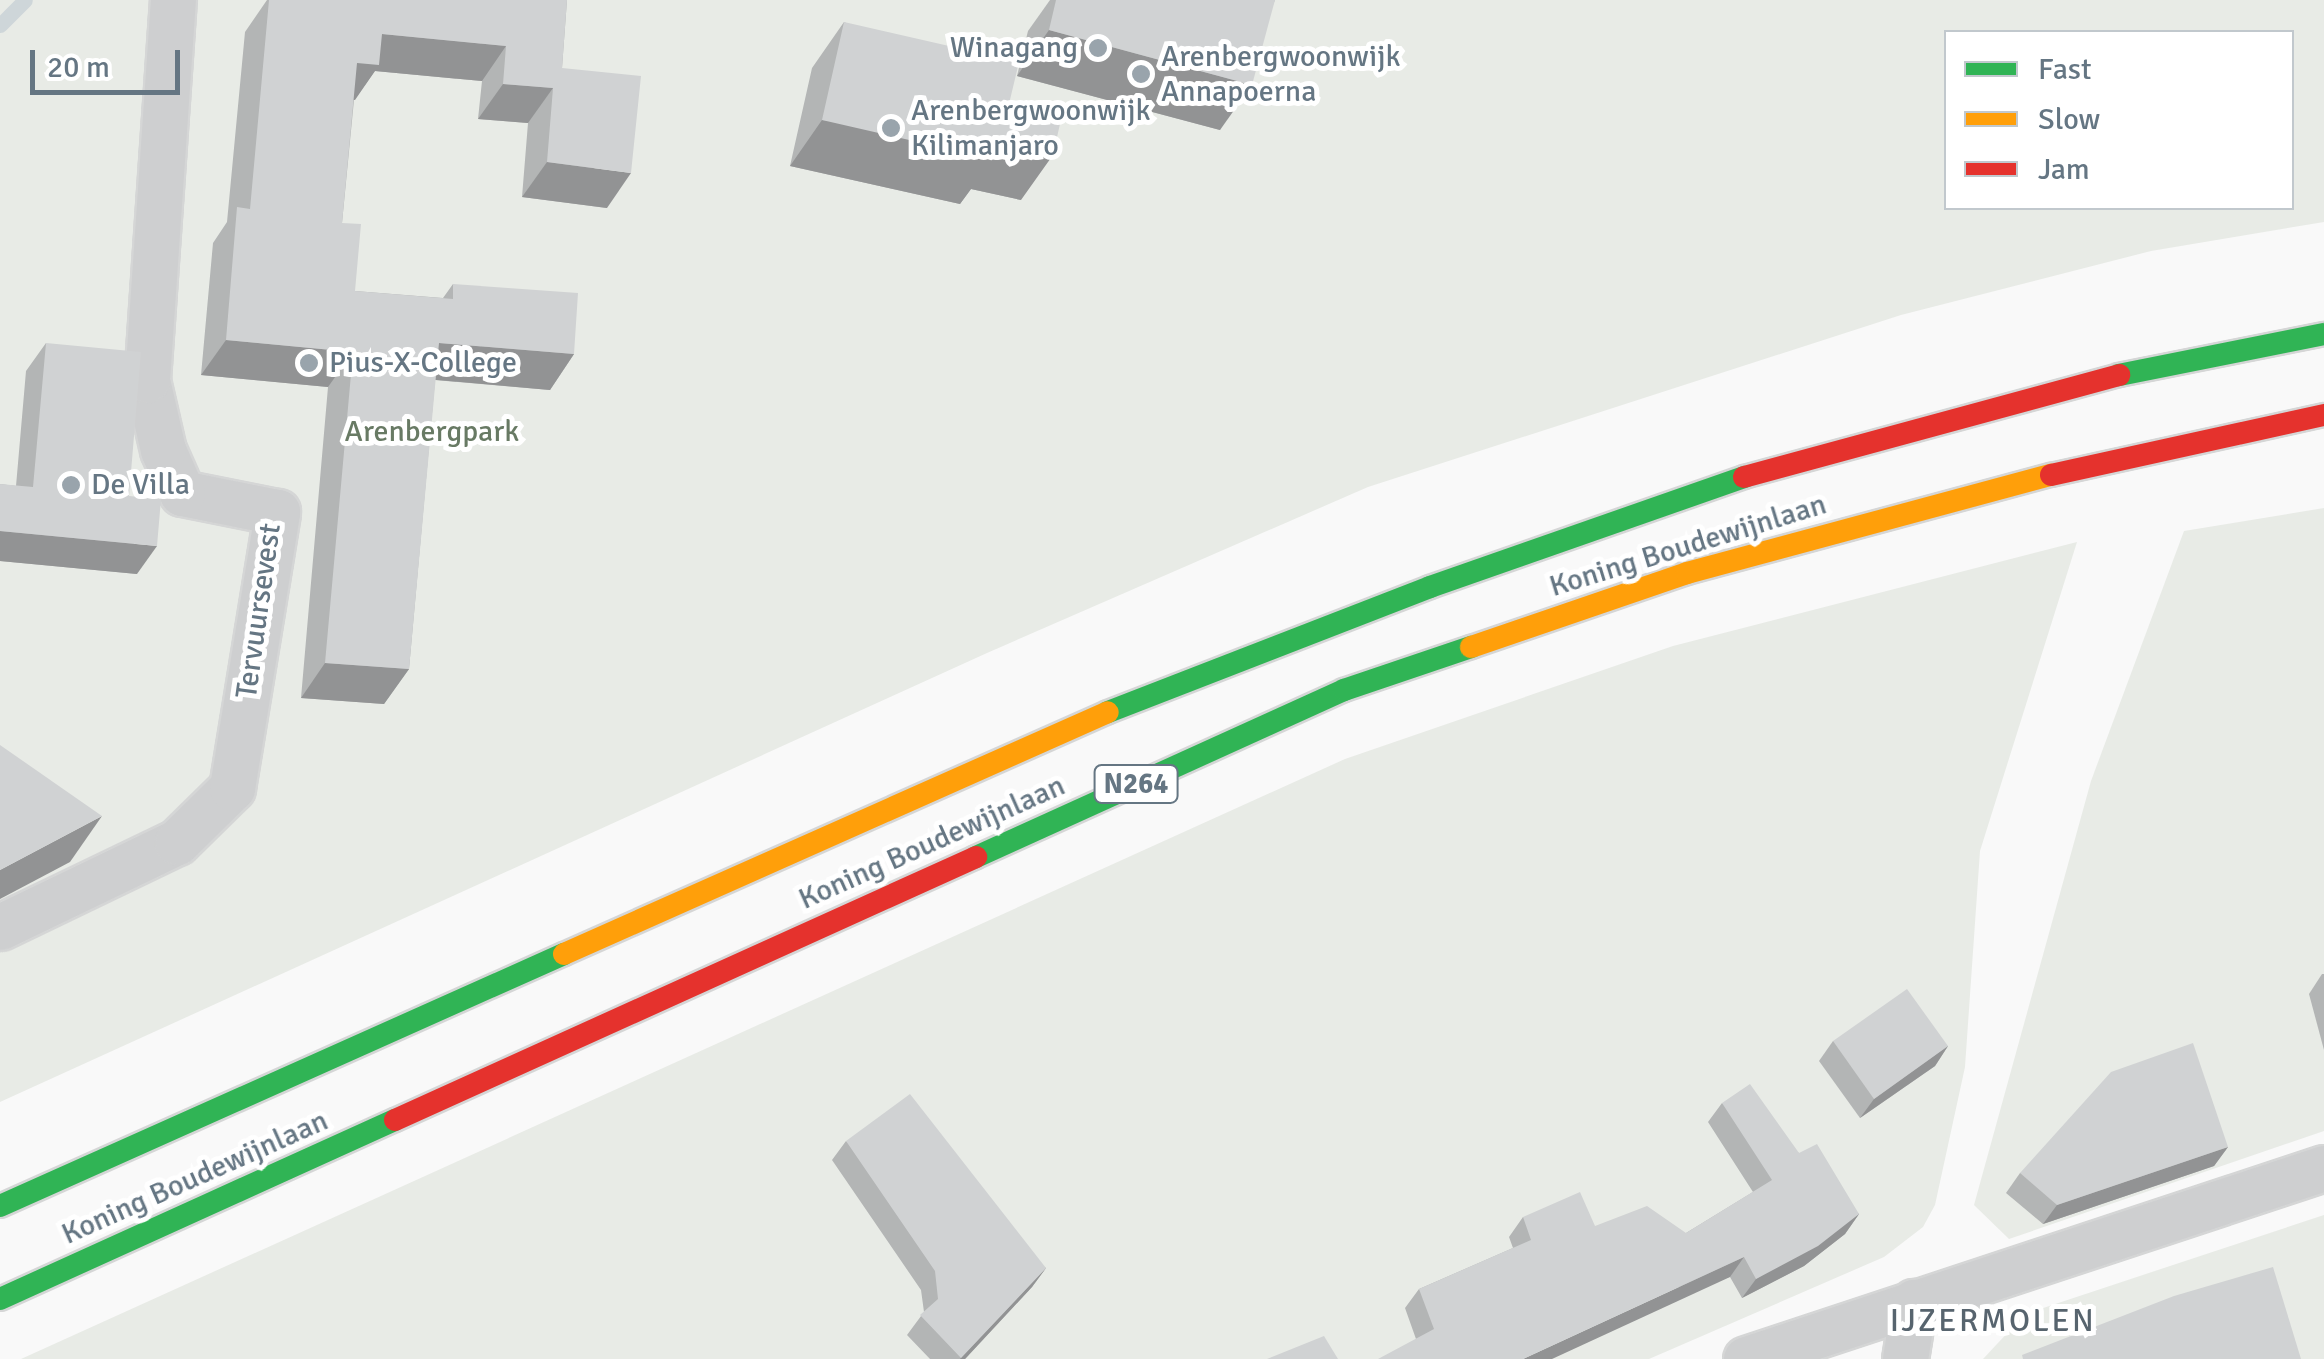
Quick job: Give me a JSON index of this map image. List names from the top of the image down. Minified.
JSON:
{"streets":{"highway":["Koning Boudewijnlaan","N264"],"street":["Tervuursevest"]},"districts":["IJZERMOLEN"],"parks":["Arenbergpark"],"places":["Winagang","Arenbergwoonwijk Annapoerna","Arenbergwoonwijk Kilimanjaro","Pius-X-College","De Villa"],"legend":["Fast","Slow","Jam"],"scale_bar":"20 m"}
